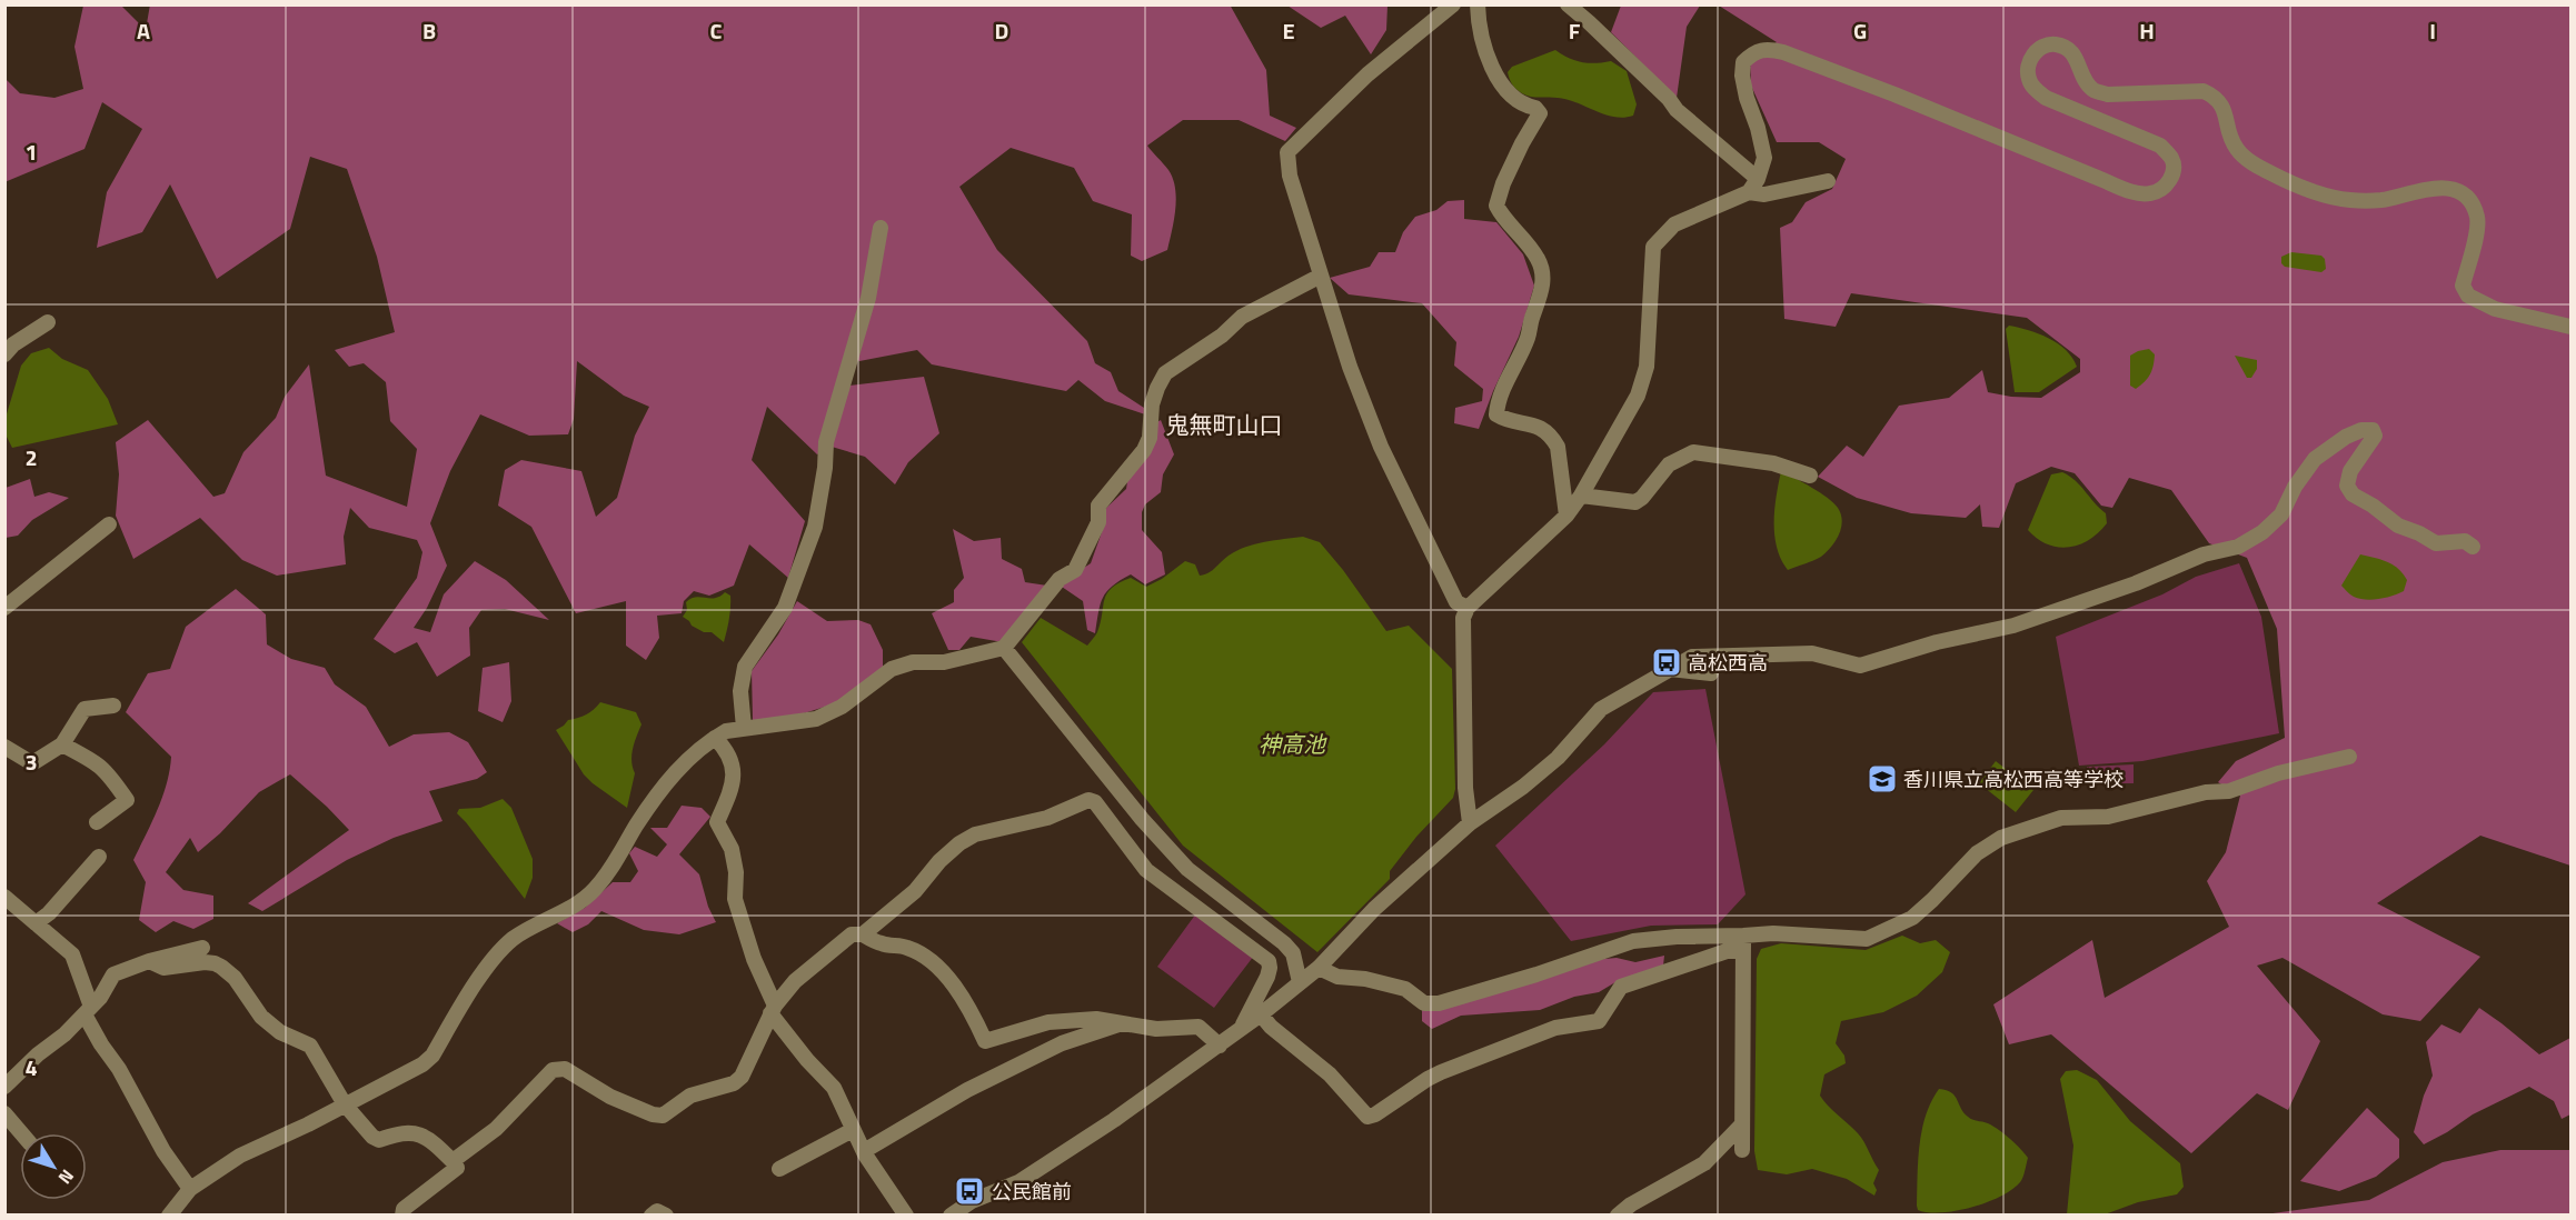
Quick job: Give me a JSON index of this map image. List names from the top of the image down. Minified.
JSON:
{"districts":["鬼無町山口"],"water":["神高池"],"places":{"bus stop":["高松西高","公民館前"],"school or university":["香川県立高松西高等学校"]},"north":"bottom right","grid":{"columns":["A","B","C","D","E","F","G","H","I"],"rows":["1","2","3","4"]}}
